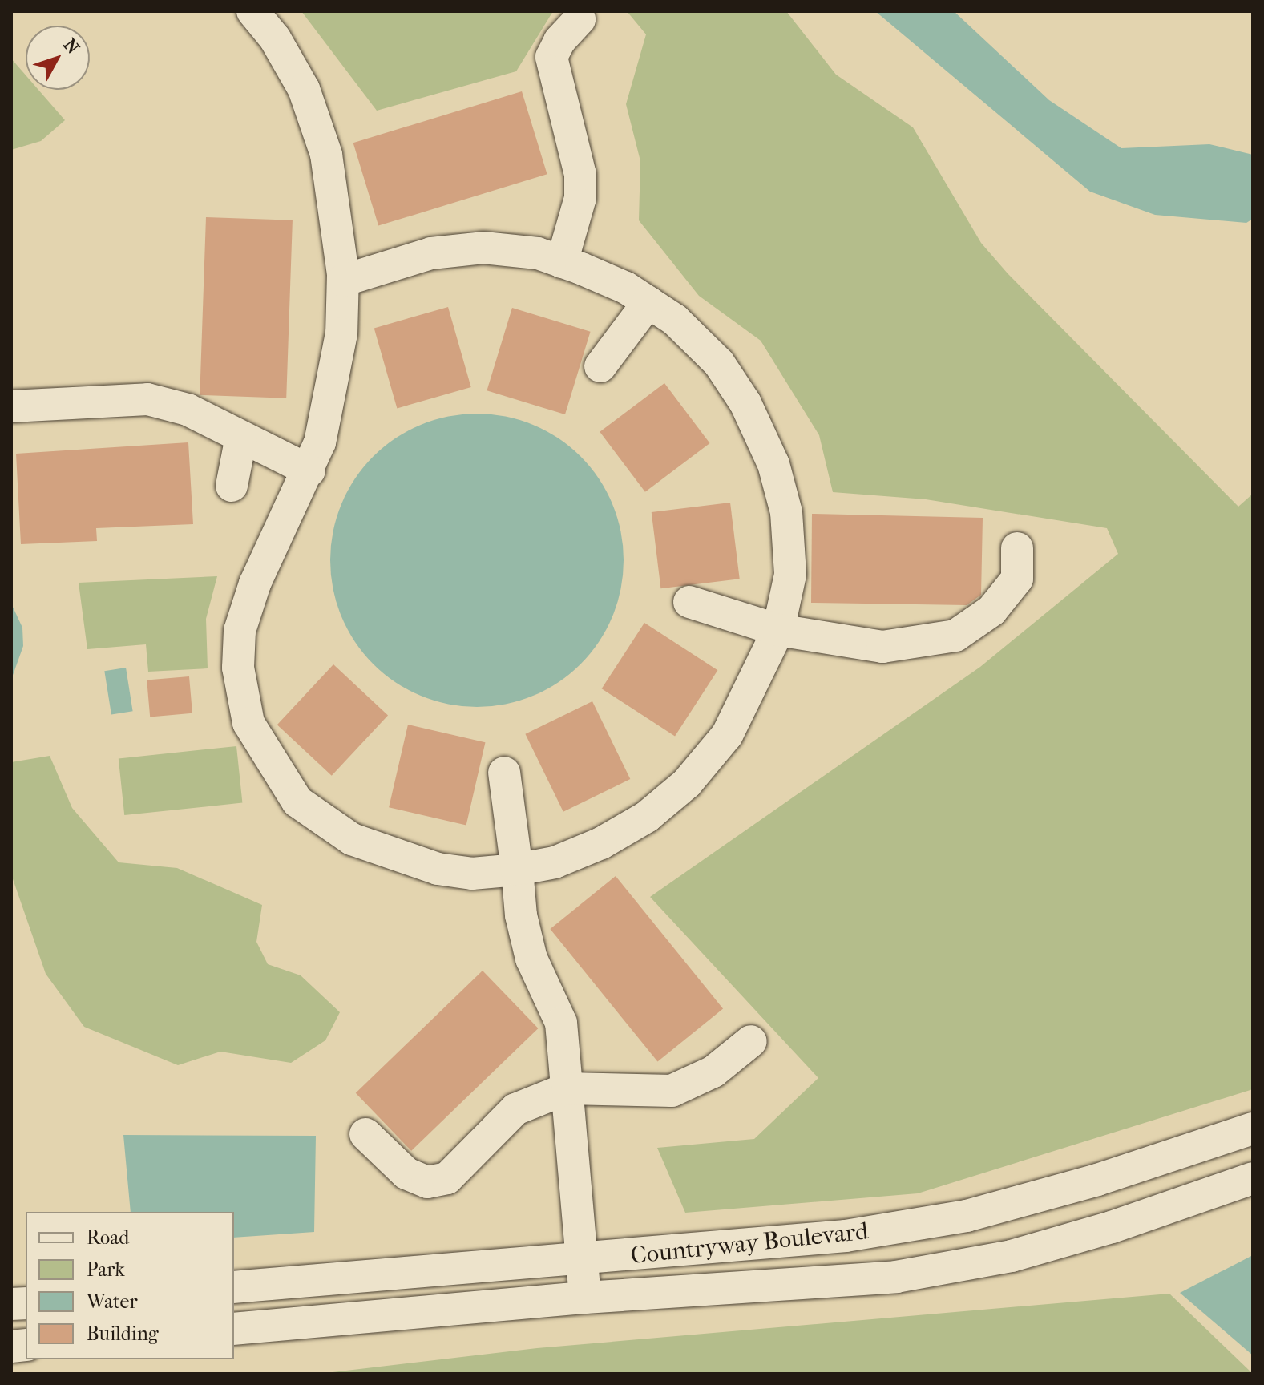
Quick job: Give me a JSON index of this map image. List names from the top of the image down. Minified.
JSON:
{"streets":{"street":["Countryway Boulevard"]},"legend":["Road","Park","Water","Building"],"north":"top right"}
